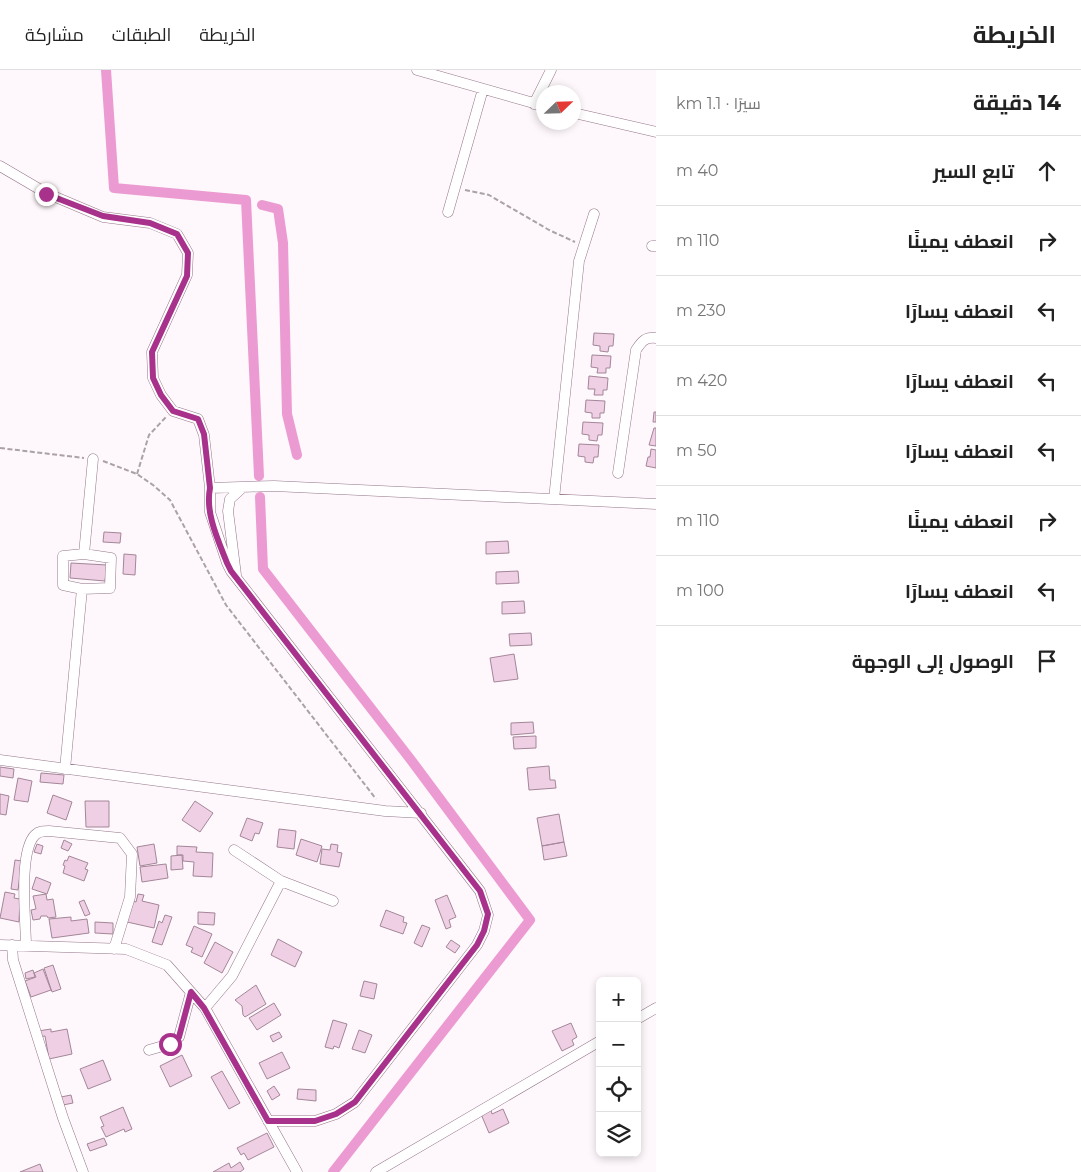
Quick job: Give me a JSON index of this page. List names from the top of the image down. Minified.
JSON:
{"north":"top right","page":{"header":"الخريطة","nav":["الخريطة","الطبقات","مشاركة"],"heading":["14 دقيقة","سيرًا · 1.1 km"],"list":[["تابع السير","40 m"],["انعطف يمينًا","110 m"],["انعطف يسارًا","230 m"],["انعطف يسارًا","420 m"],["انعطف يسارًا","50 m"],["انعطف يمينًا","110 m"],["انعطف يسارًا","100 m"],"الوصول إلى الوجهة"],"map_buttons":["+","−"]}}
